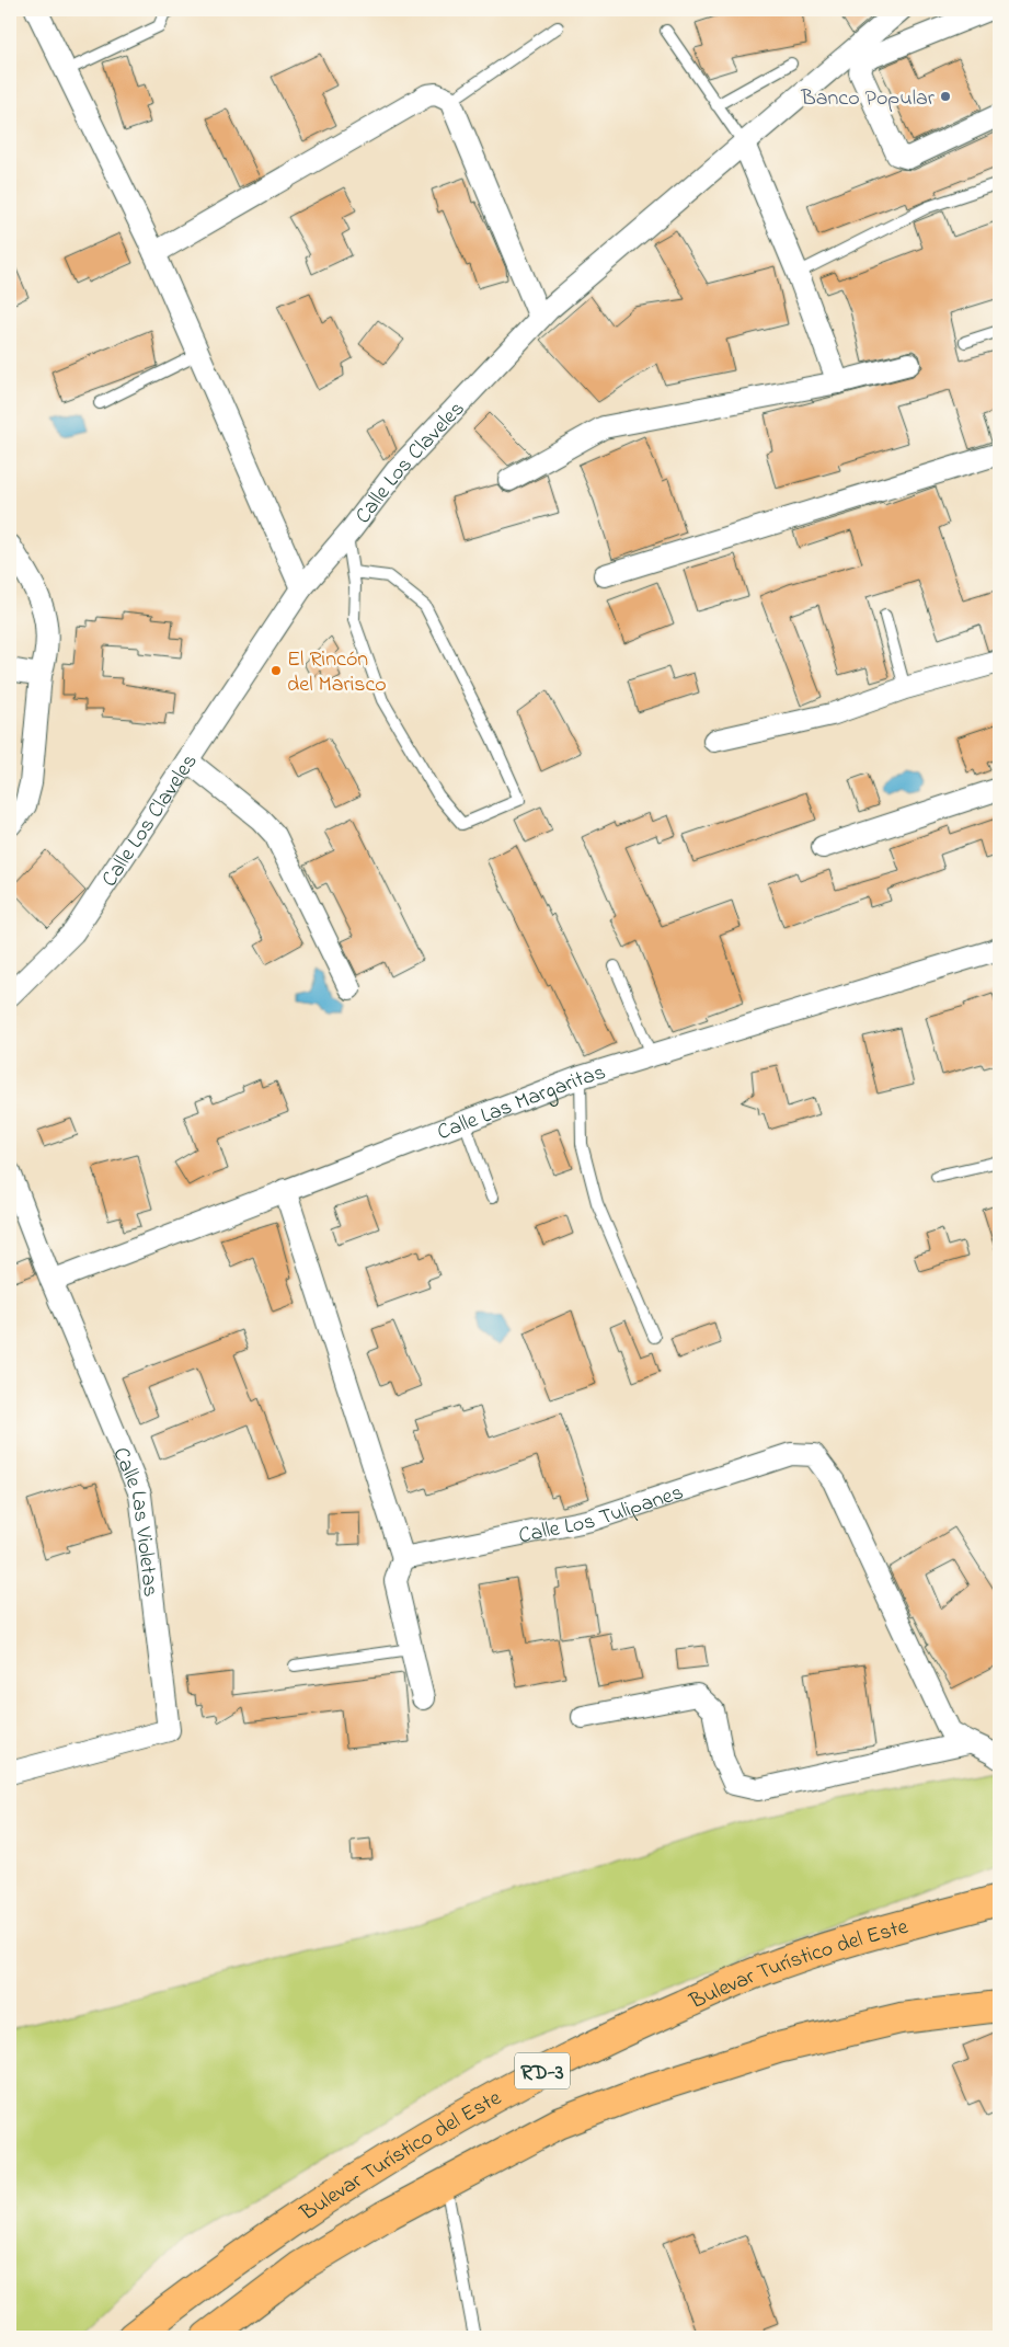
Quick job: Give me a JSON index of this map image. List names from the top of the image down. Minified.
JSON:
{"streets":{"highway":["Bulevar Turístico del Este","RD-3"],"street":["Calle Los Claveles","Calle Las Margaritas","Calle Los Tulipanes","Calle Las Violetas"]},"crossings":[["Calle Las Margaritas","Calle Las Violetas"]],"places":["Banco Popular","El Rincón del Marisco"]}
